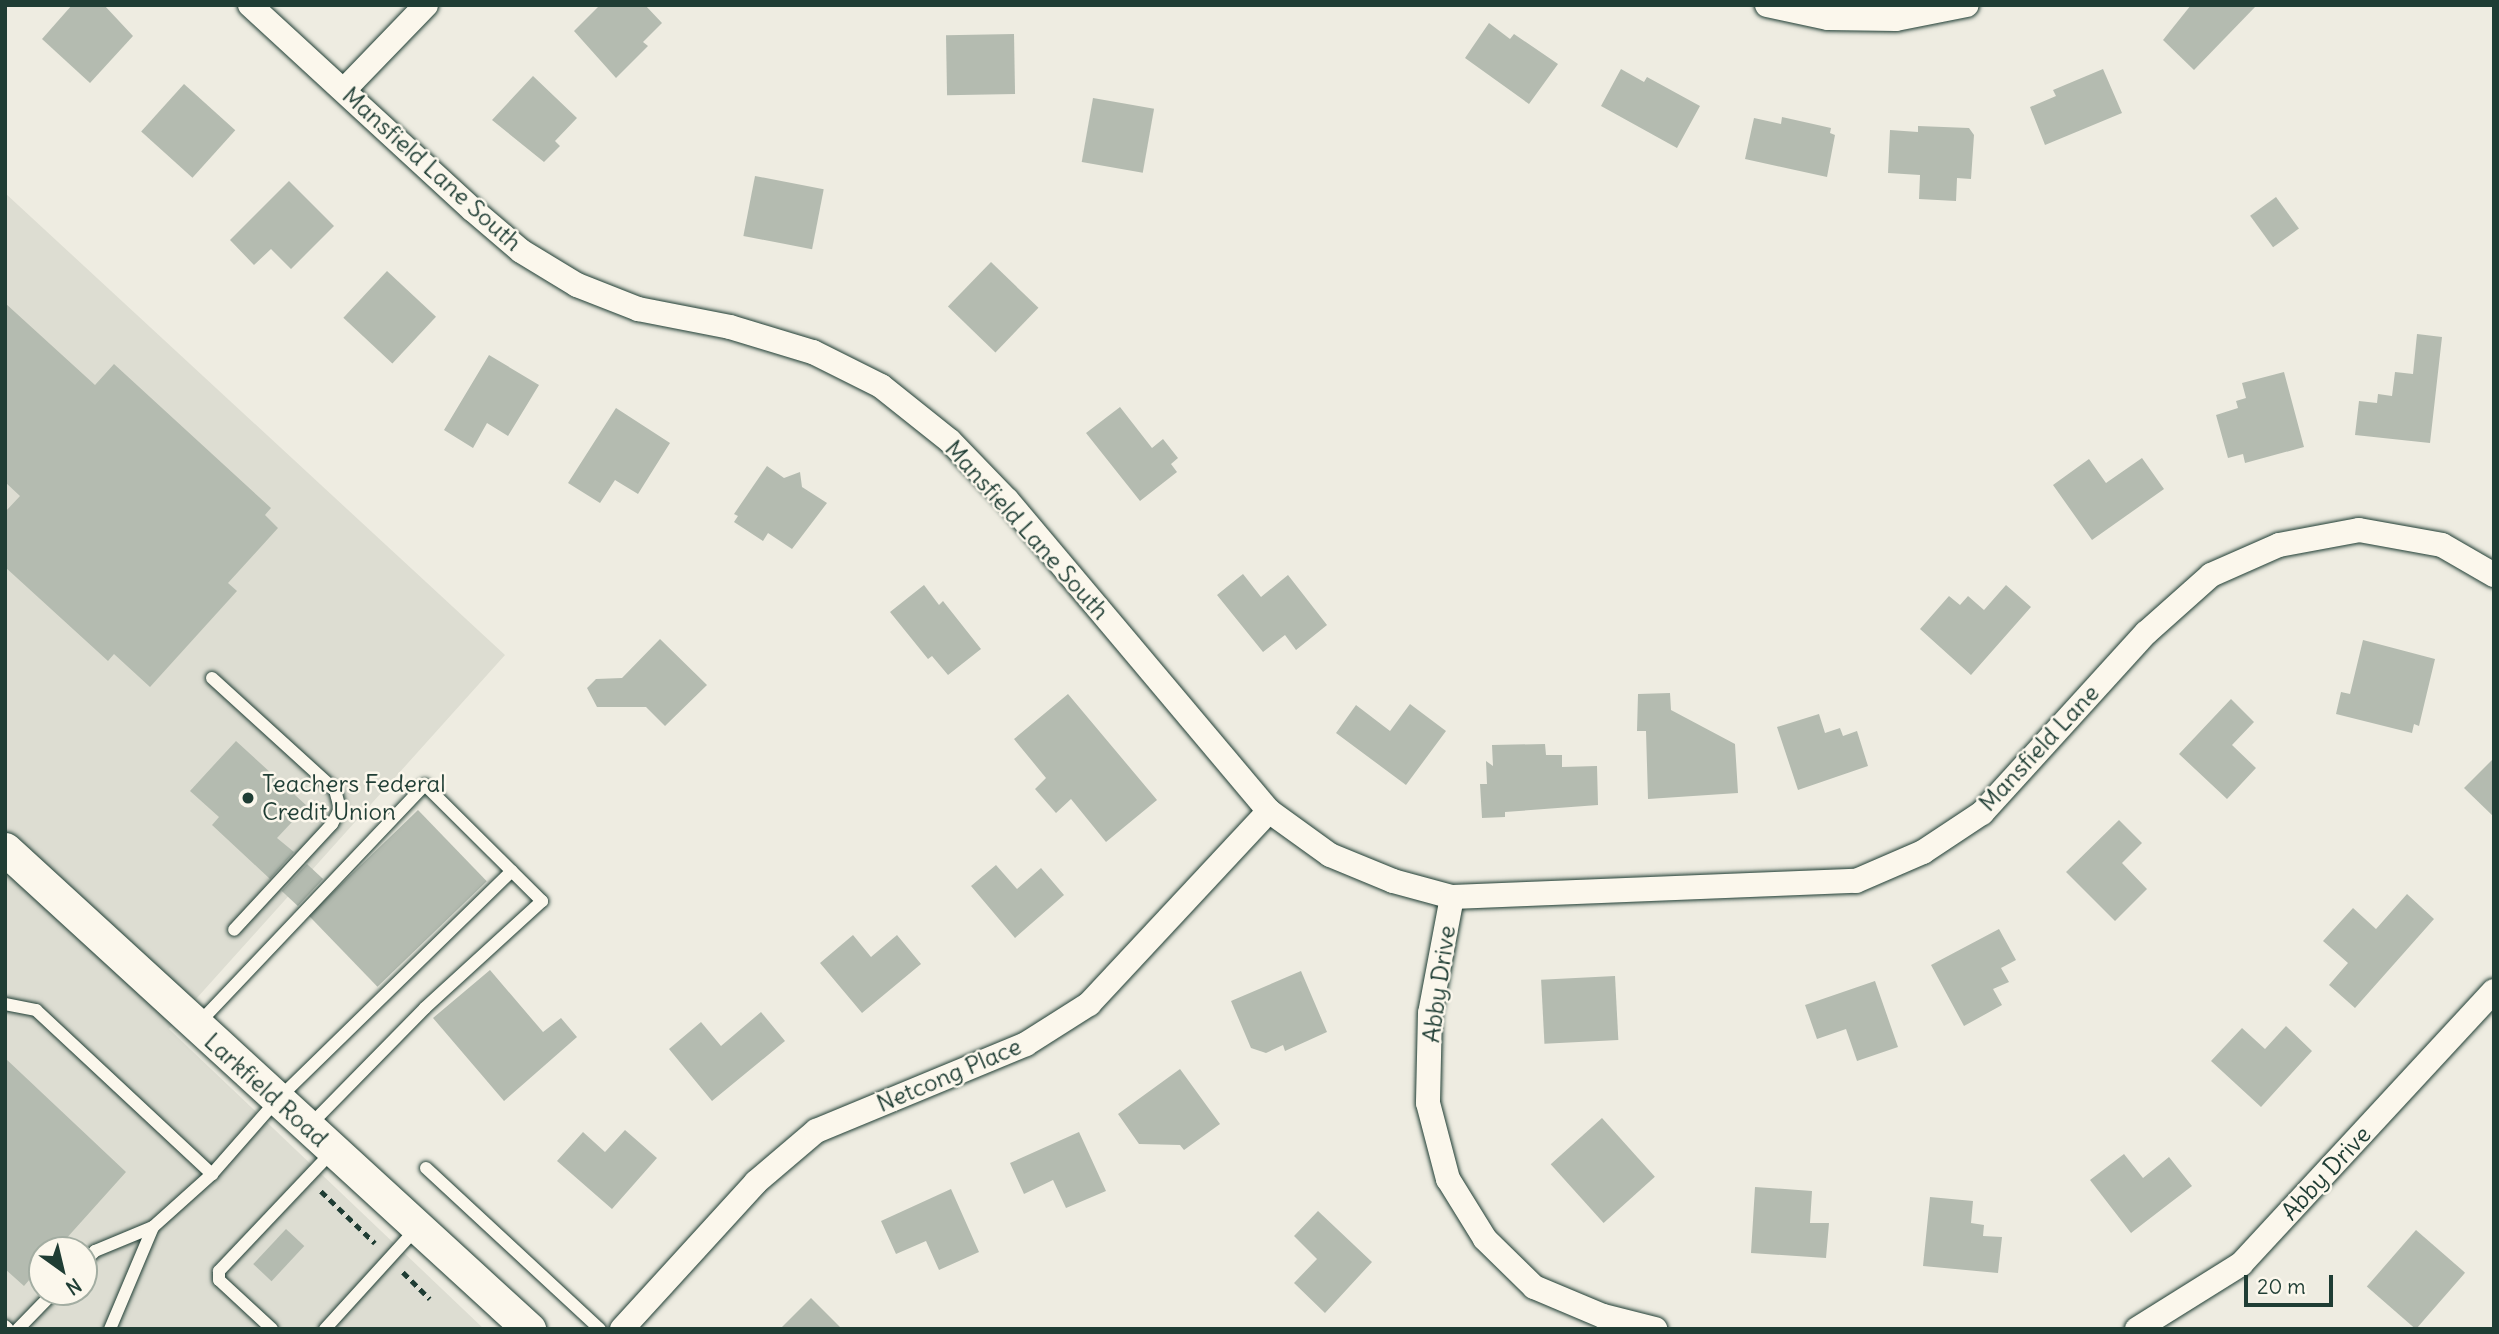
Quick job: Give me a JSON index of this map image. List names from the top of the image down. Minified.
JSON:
{"streets":{"main road":["Larkfield Road"],"street":["Mansfield Lane South","Mansfield Lane","Abby Drive","Netcong Place"]},"crossings":[["Mansfield Lane South","Mansfield Lane"],["Mansfield Lane South","Netcong Place"],["Mansfield Lane","Abby Drive"],["Mansfield Lane","Netcong Place"]],"places":["Teachers Federal Credit Union"],"scale_bar":"20 m","north":"bottom right"}
